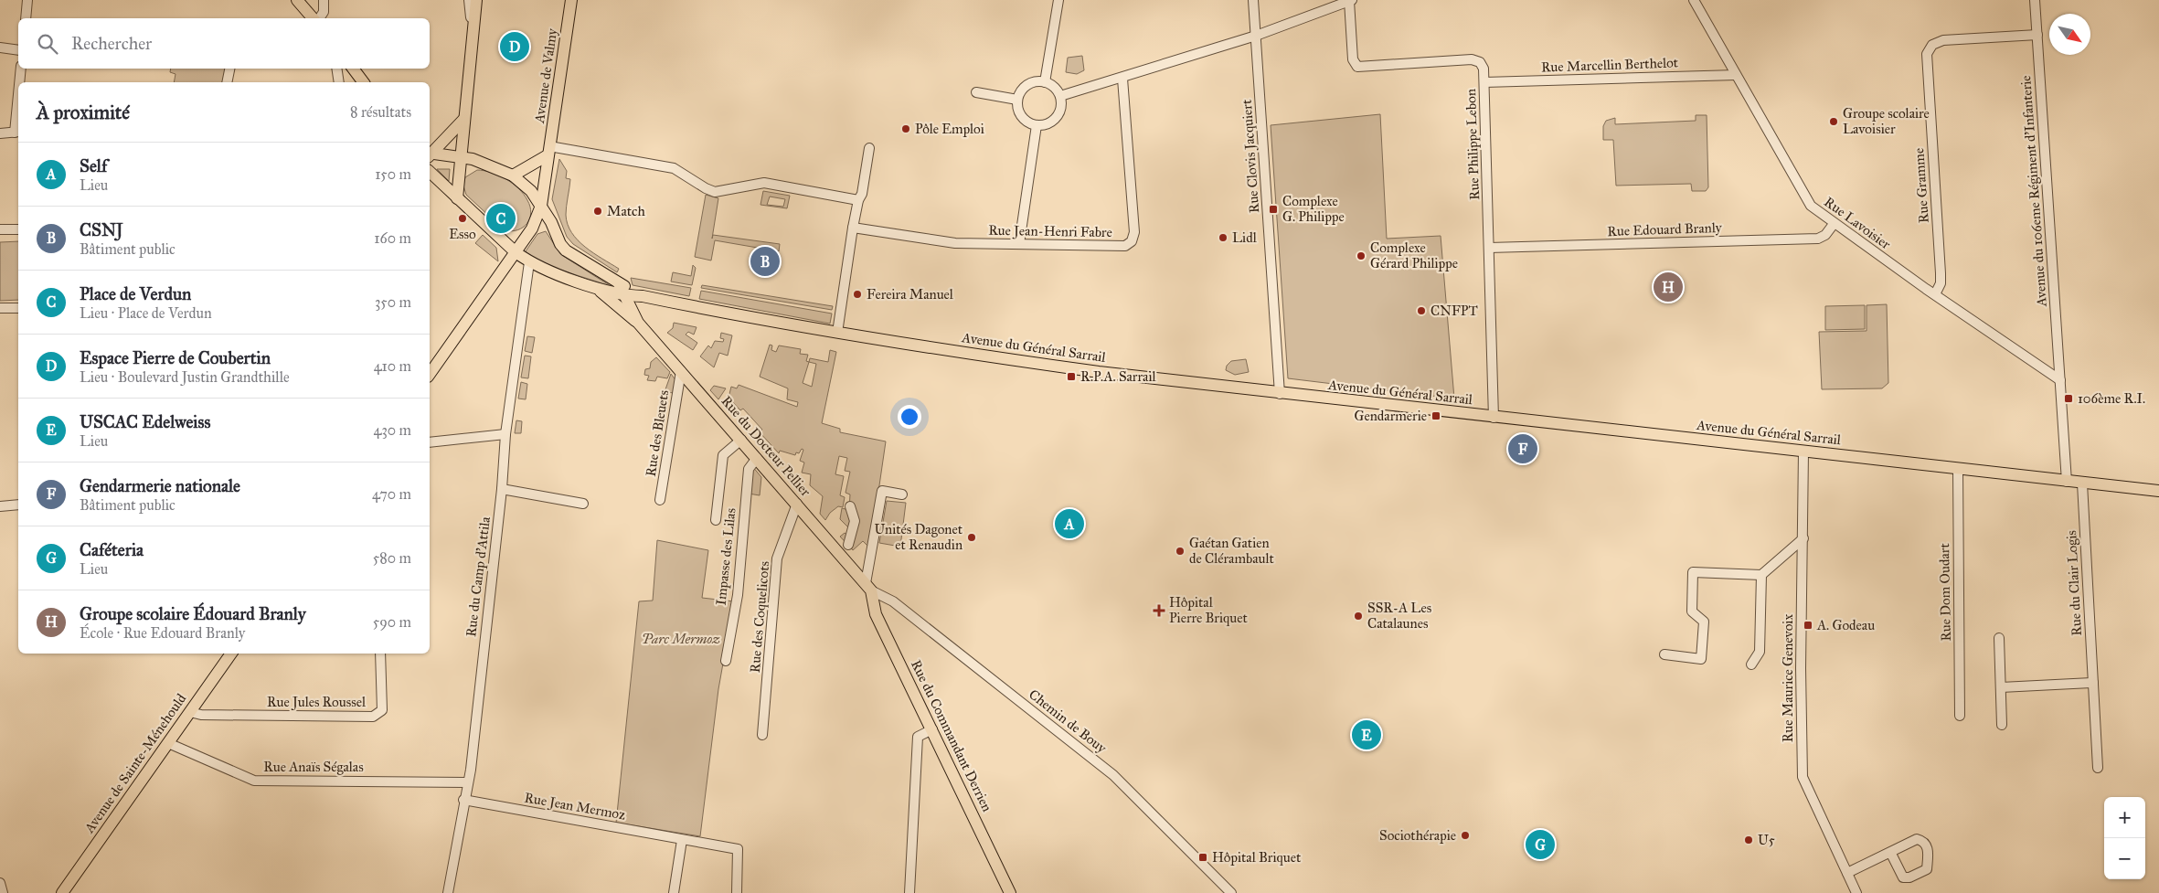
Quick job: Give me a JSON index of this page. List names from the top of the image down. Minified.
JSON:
{"streets":{"main road":["Avenue de Valmy","Avenue du Général Sarrail","Rue du Docteur Pellier","Rue du Commandant Derrien","Avenue de Sainte-Ménehould"],"street":["Rue Marcellin Berthelot","Rue Philippe Lebon","Rue Clovis Jacquiert","Rue Gramme","Avenue du 106eme Régiment d'Infanterie","Rue Lavoisier","Rue Edouard Branly","Rue Jean-Henri Fabre","Rue des Bleuets","Impasse des Lilas","Rue du Camp d'Attila","Rue du Clair Logis","Rue Dom Oudart","Rue des Coquelicots","Rue Maurice Genevoix","Rue Jules Roussel","Chemin de Bouy","Rue Anaïs Ségalas","Rue Jean Mermoz"]},"crossings":[["Rue Marcellin Berthelot","Rue Philippe Lebon"],["Rue Marcellin Berthelot","Rue Lavoisier"],["Rue Philippe Lebon","Rue Edouard Branly"],["Rue Philippe Lebon","Avenue du Général Sarrail"],["Rue Clovis Jacquiert","Avenue du Général Sarrail"],["Rue Gramme","Avenue du 106eme Régiment d'Infanterie"],["Rue Gramme","Rue Lavoisier"],["Avenue du 106eme Régiment d'Infanterie","Rue Lavoisier"],["Avenue du 106eme Régiment d'Infanterie","Avenue du Général Sarrail"],["Rue Lavoisier","Rue Edouard Branly"],["Avenue du Général Sarrail","Rue du Docteur Pellier"],["Avenue du Général Sarrail","Rue du Clair Logis"],["Avenue du Général Sarrail","Rue Dom Oudart"],["Avenue du Général Sarrail","Rue Maurice Genevoix"],["Rue des Bleuets","Rue du Docteur Pellier"],["Rue du Docteur Pellier","Impasse des Lilas"],["Rue du Docteur Pellier","Rue des Coquelicots"],["Rue du Docteur Pellier","Chemin de Bouy"],["Rue du Docteur Pellier","Rue du Commandant Derrien"],["Rue du Camp d'Attila","Rue Anaïs Ségalas"],["Rue du Camp d'Attila","Rue Jean Mermoz"],["Rue Jules Roussel","Avenue de Sainte-Ménehould"],["Chemin de Bouy","Rue du Commandant Derrien"],["Avenue de Sainte-Ménehould","Rue Anaïs Ségalas"]],"parks":["Parc Mermoz"],"places":{"other":["Groupe scolaire Lavoisier","Pôle Emploi","Match","Esso","Lidl","Complexe Gérard Philippe","Fereira Manuel","CNFPT","Unités Dagonet et Renaudin","Gaétan Gatien de Clérambault","SSR-A Les Catalaunes","Sociothérapie","U5"],"transit":["Complexe G. Philippe","R.P.A. Sarrail","106ème R.I.","Gendarmerie","A. Godeau","Hôpital Briquet"],"health":["Hôpital Pierre Briquet"]},"north":"bottom right","page":{"search":"Rechercher","pins":["D","C","B","H","F","A","E","G"],"heading":["À proximité","8 résultats"],"list":[{"mark":"A","name":"Self","note":"Lieu","value":"150 m"},{"mark":"B","name":"CSNJ","note":"Bâtiment public","value":"160 m"},{"mark":"C","name":"Place de Verdun","note":"Lieu · Place de Verdun","value":"350 m"},{"mark":"D","name":"Espace Pierre de Coubertin","note":"Lieu · Boulevard Justin Grandthille","value":"410 m"},{"mark":"E","name":"USCAC Edelweiss","note":"Lieu","value":"430 m"},{"mark":"F","name":"Gendarmerie nationale","note":"Bâtiment public","value":"470 m"},{"mark":"G","name":"Caféteria","note":"Lieu","value":"580 m"},{"mark":"H","name":"Groupe scolaire Édouard Branly","note":"École · Rue Edouard Branly","value":"590 m"}],"map_buttons":["+","−"]}}
